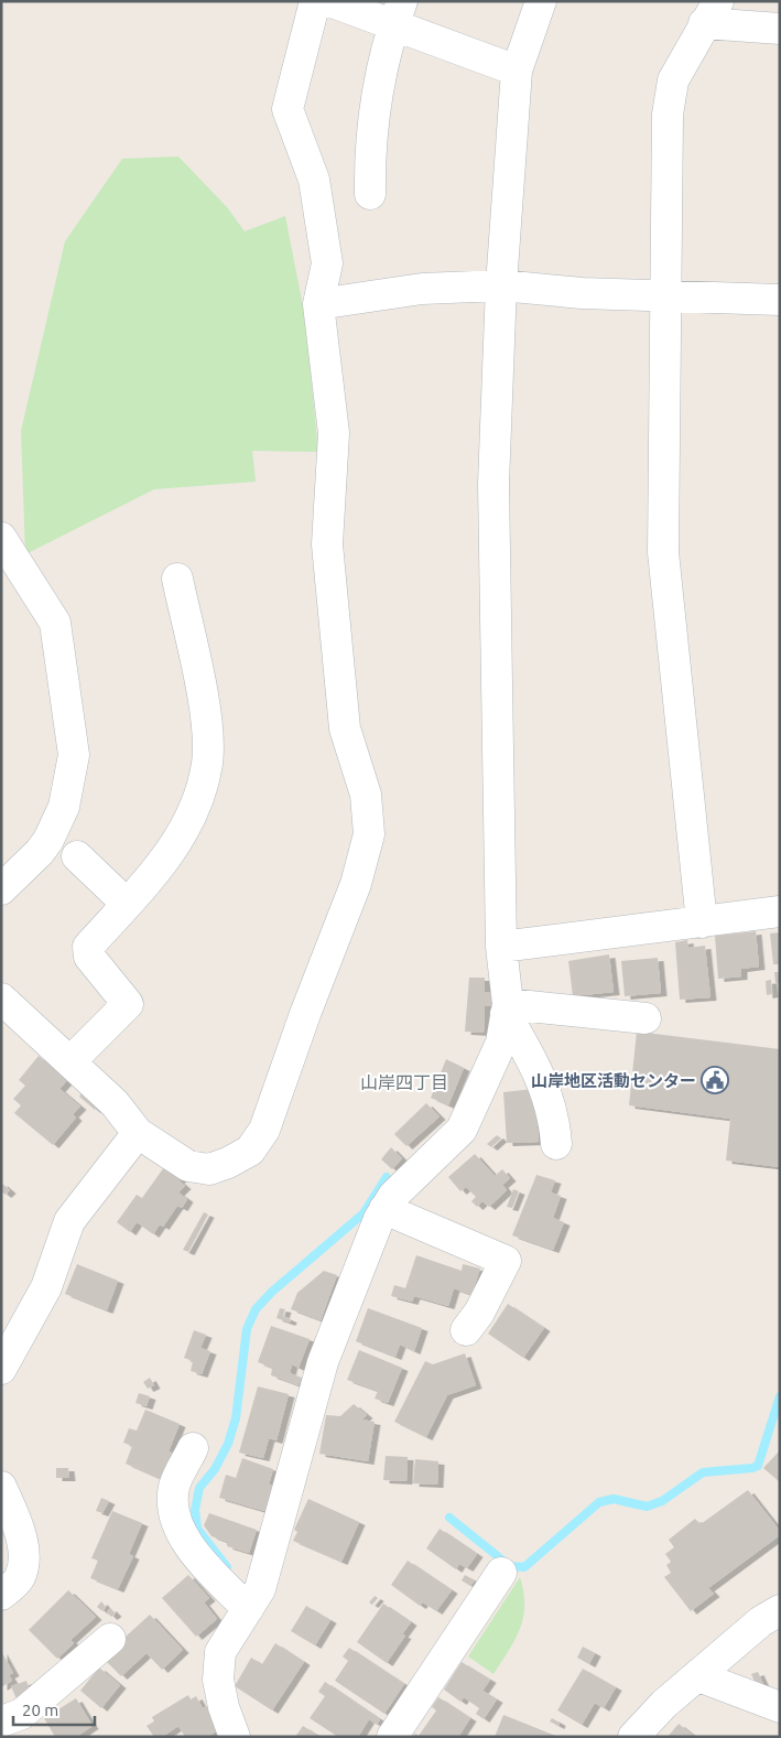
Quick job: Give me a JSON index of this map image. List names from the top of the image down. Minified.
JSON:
{"districts":["山岸四丁目"],"places":{"public building":["山岸地区活動センター"]},"scale_bar":"20 m"}
